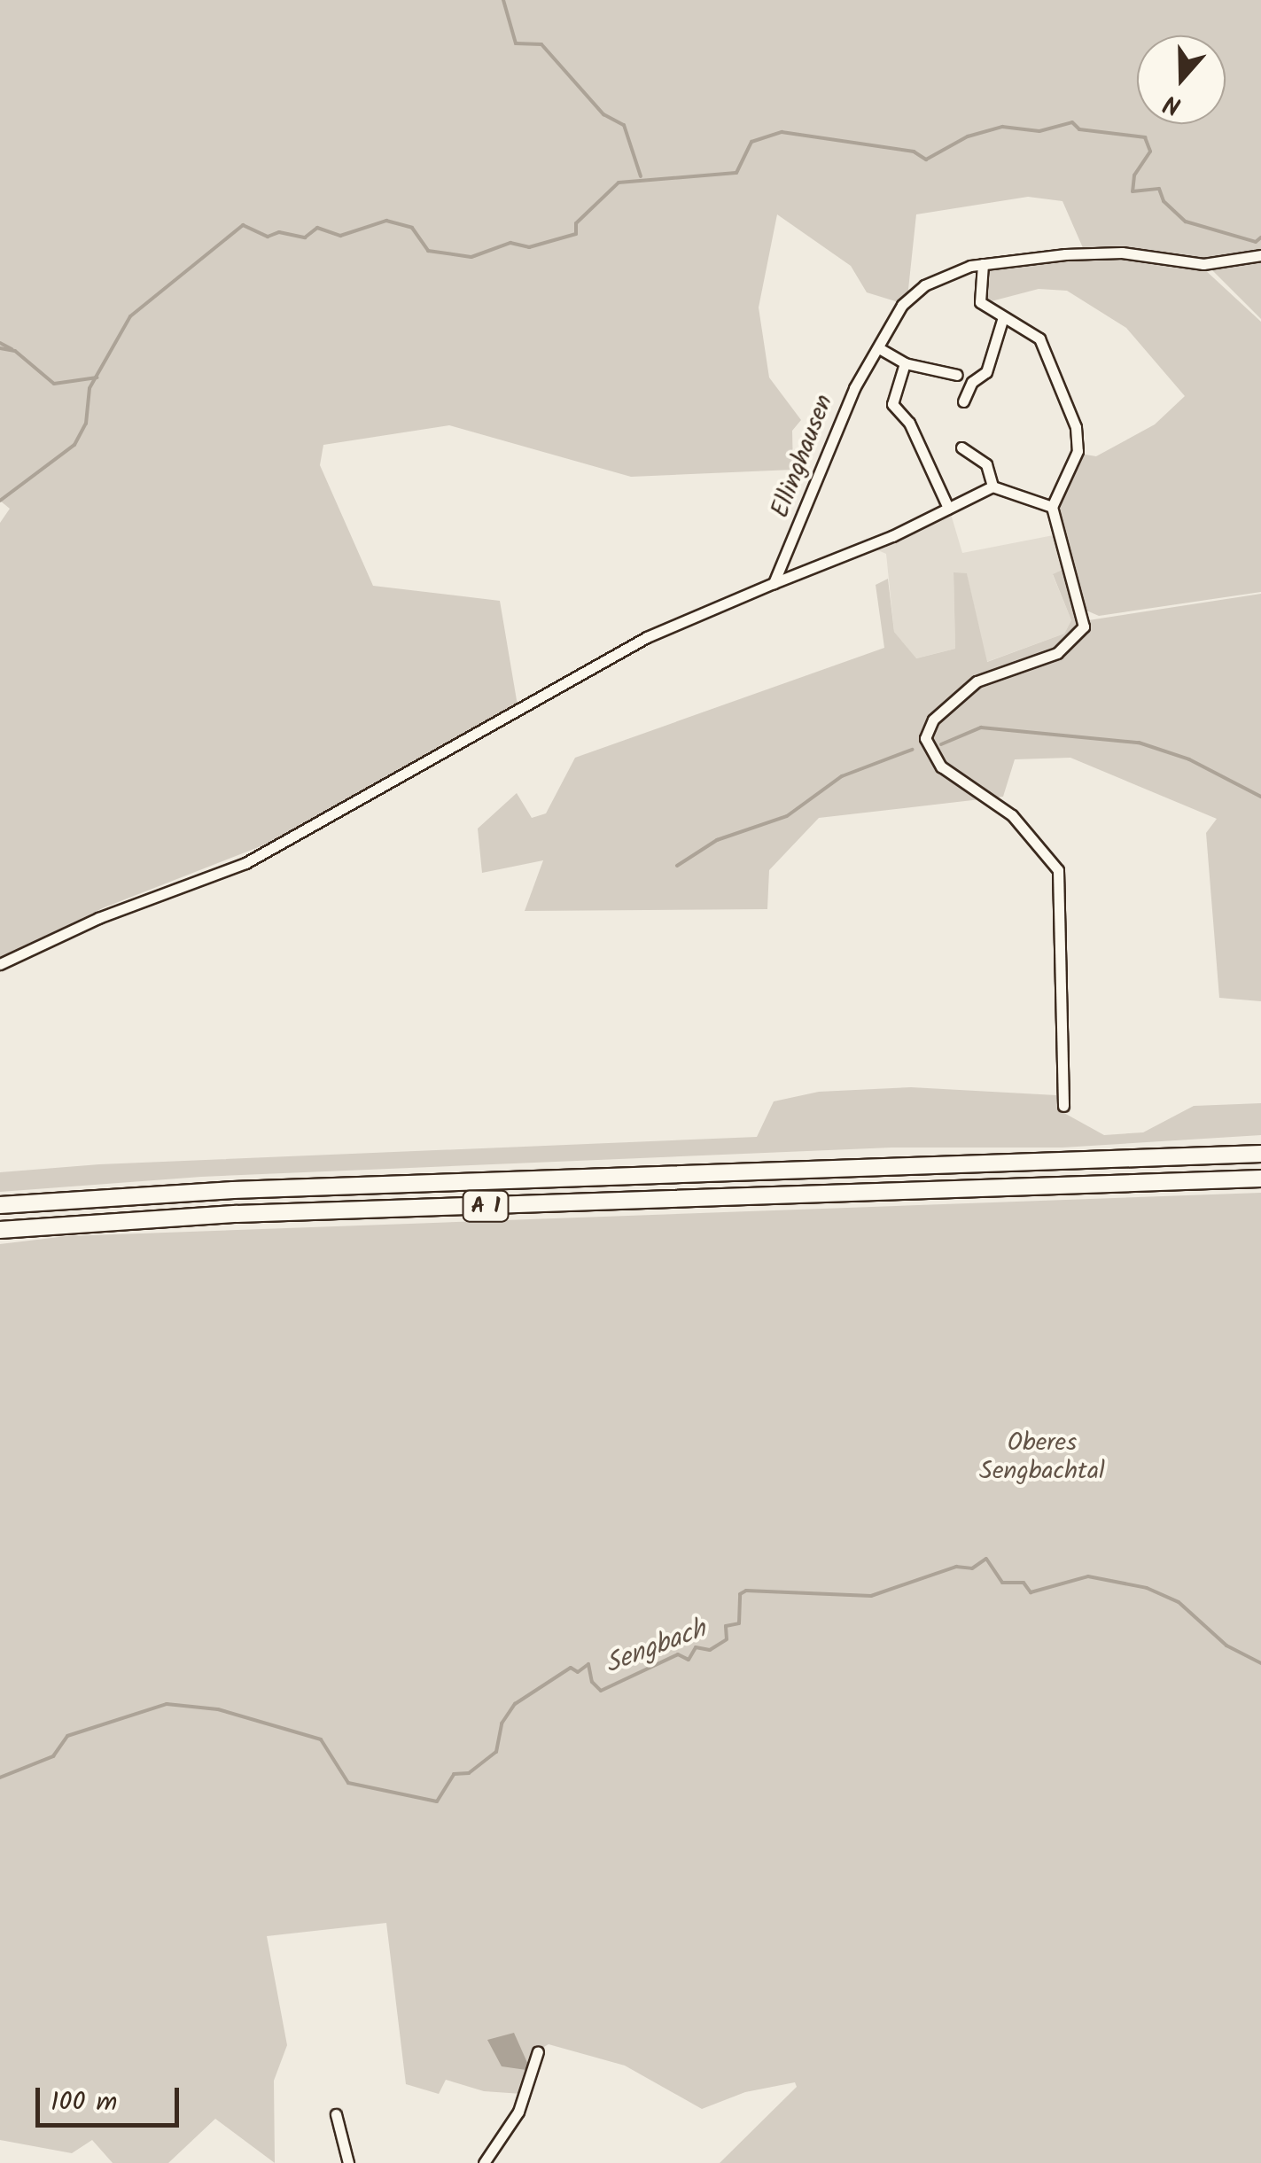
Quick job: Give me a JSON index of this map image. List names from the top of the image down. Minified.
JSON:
{"streets":{"highway":["A 1"],"street":["Ellinghausen"]},"water":["Sengbach"],"parks":["Oberes Sengbachtal"],"scale_bar":"100 m","north":"bottom"}
